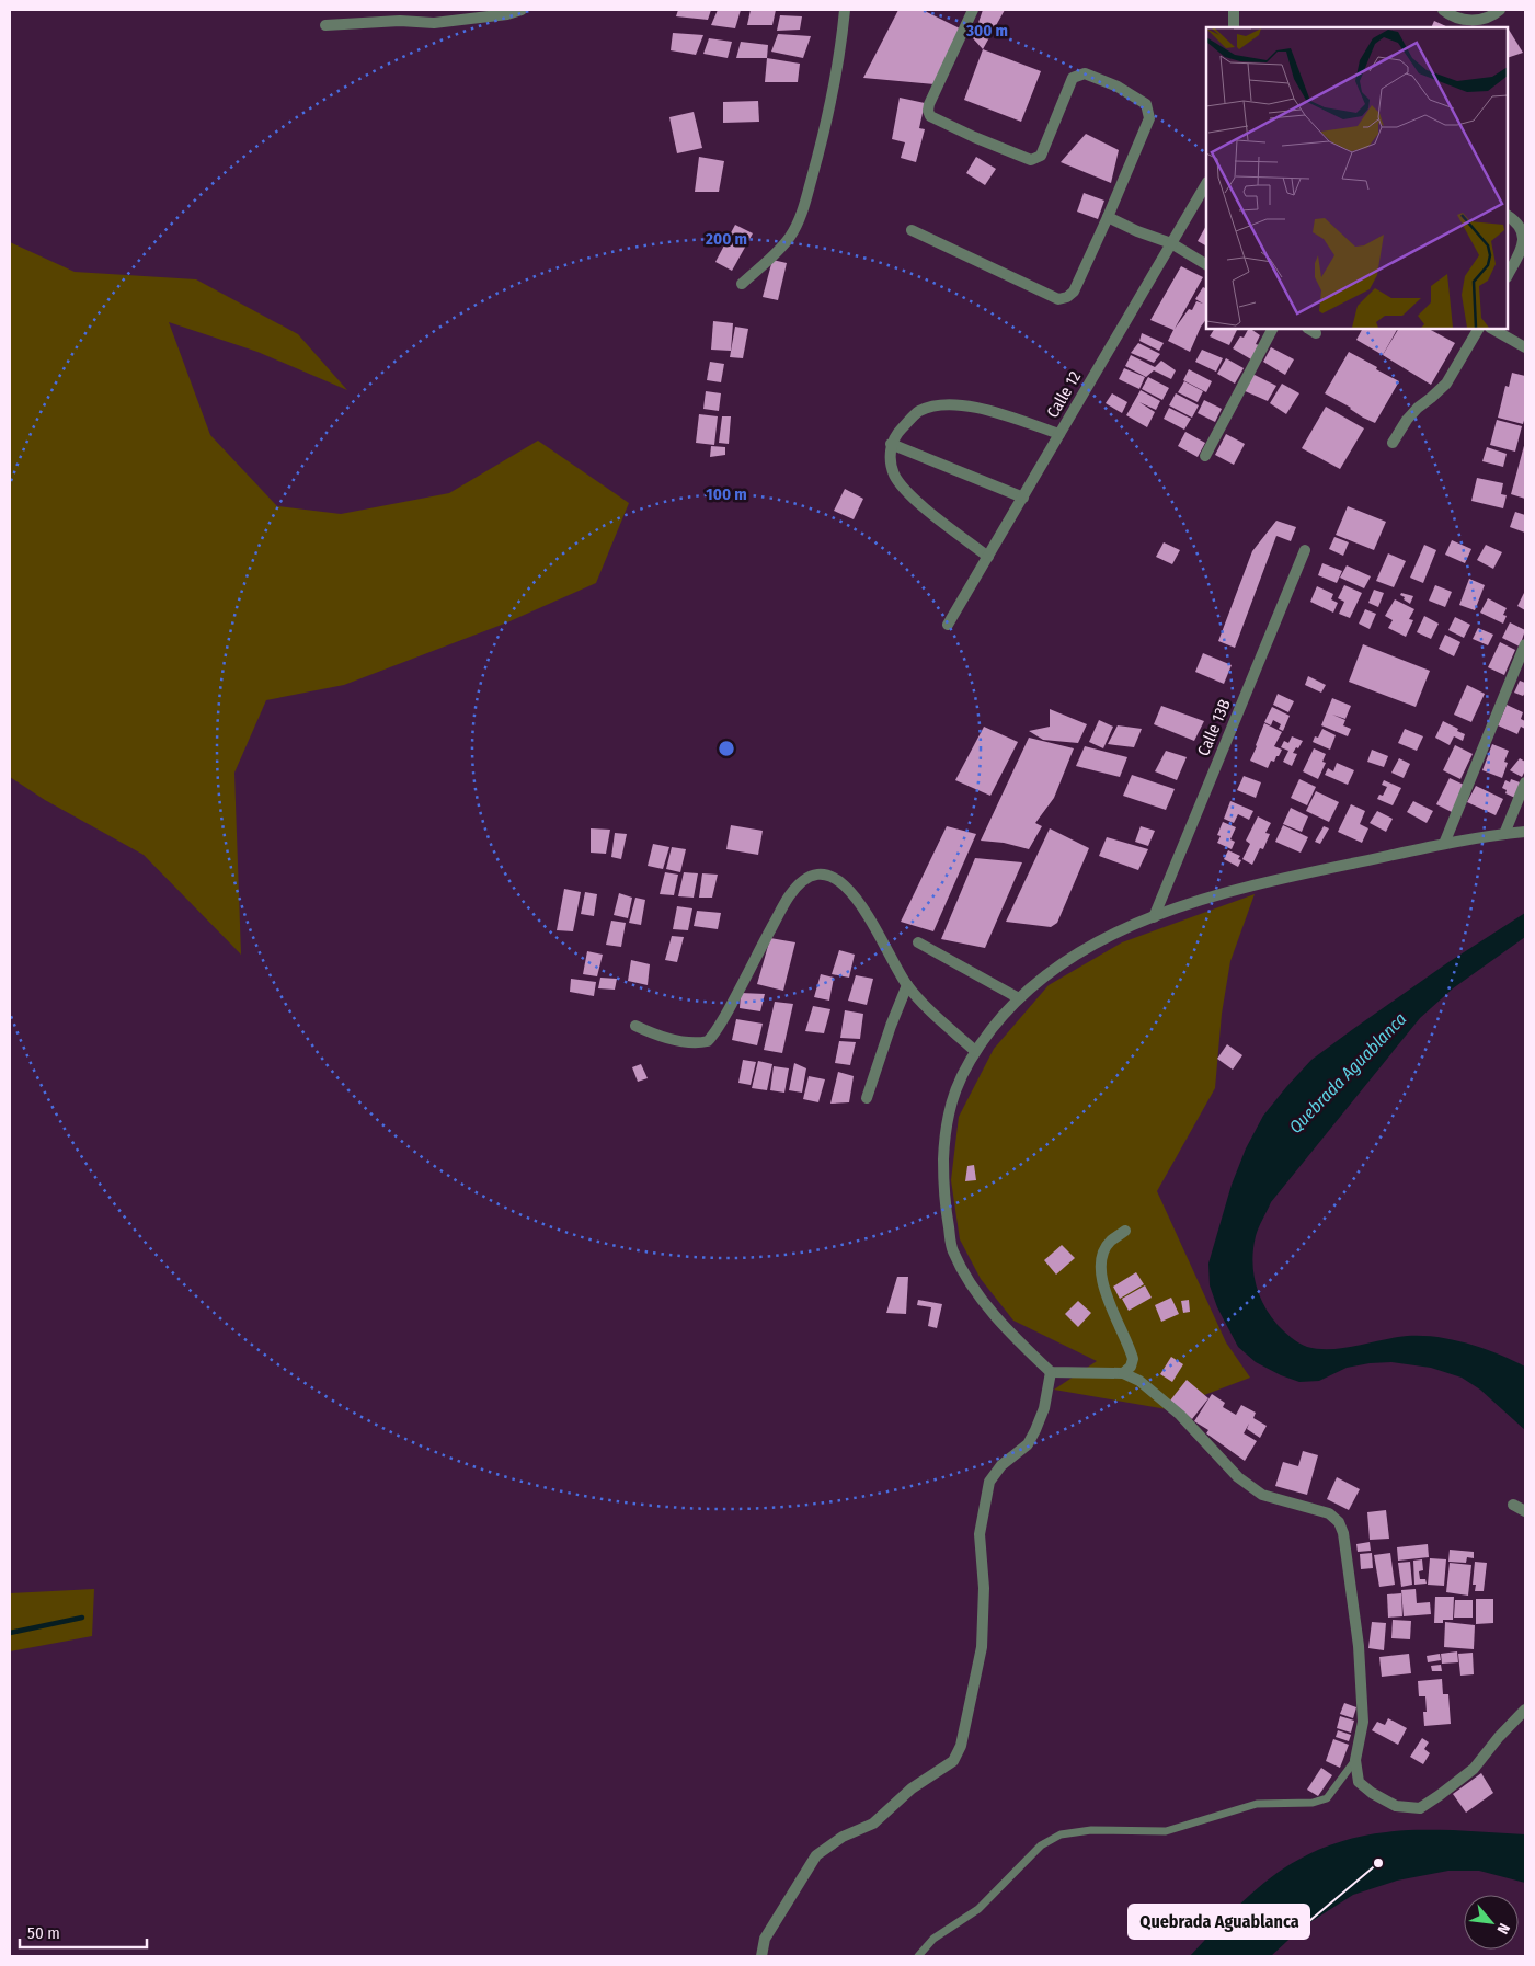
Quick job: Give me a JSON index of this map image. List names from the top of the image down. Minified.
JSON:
{"streets":{"street":["Calle 12","Calle 13B"]},"water":["Quebrada Aguablanca"],"places":["Quebrada Aguablanca"],"scale_bar":"50 m","north":"bottom right","rings":["300 m","200 m","100 m"]}
